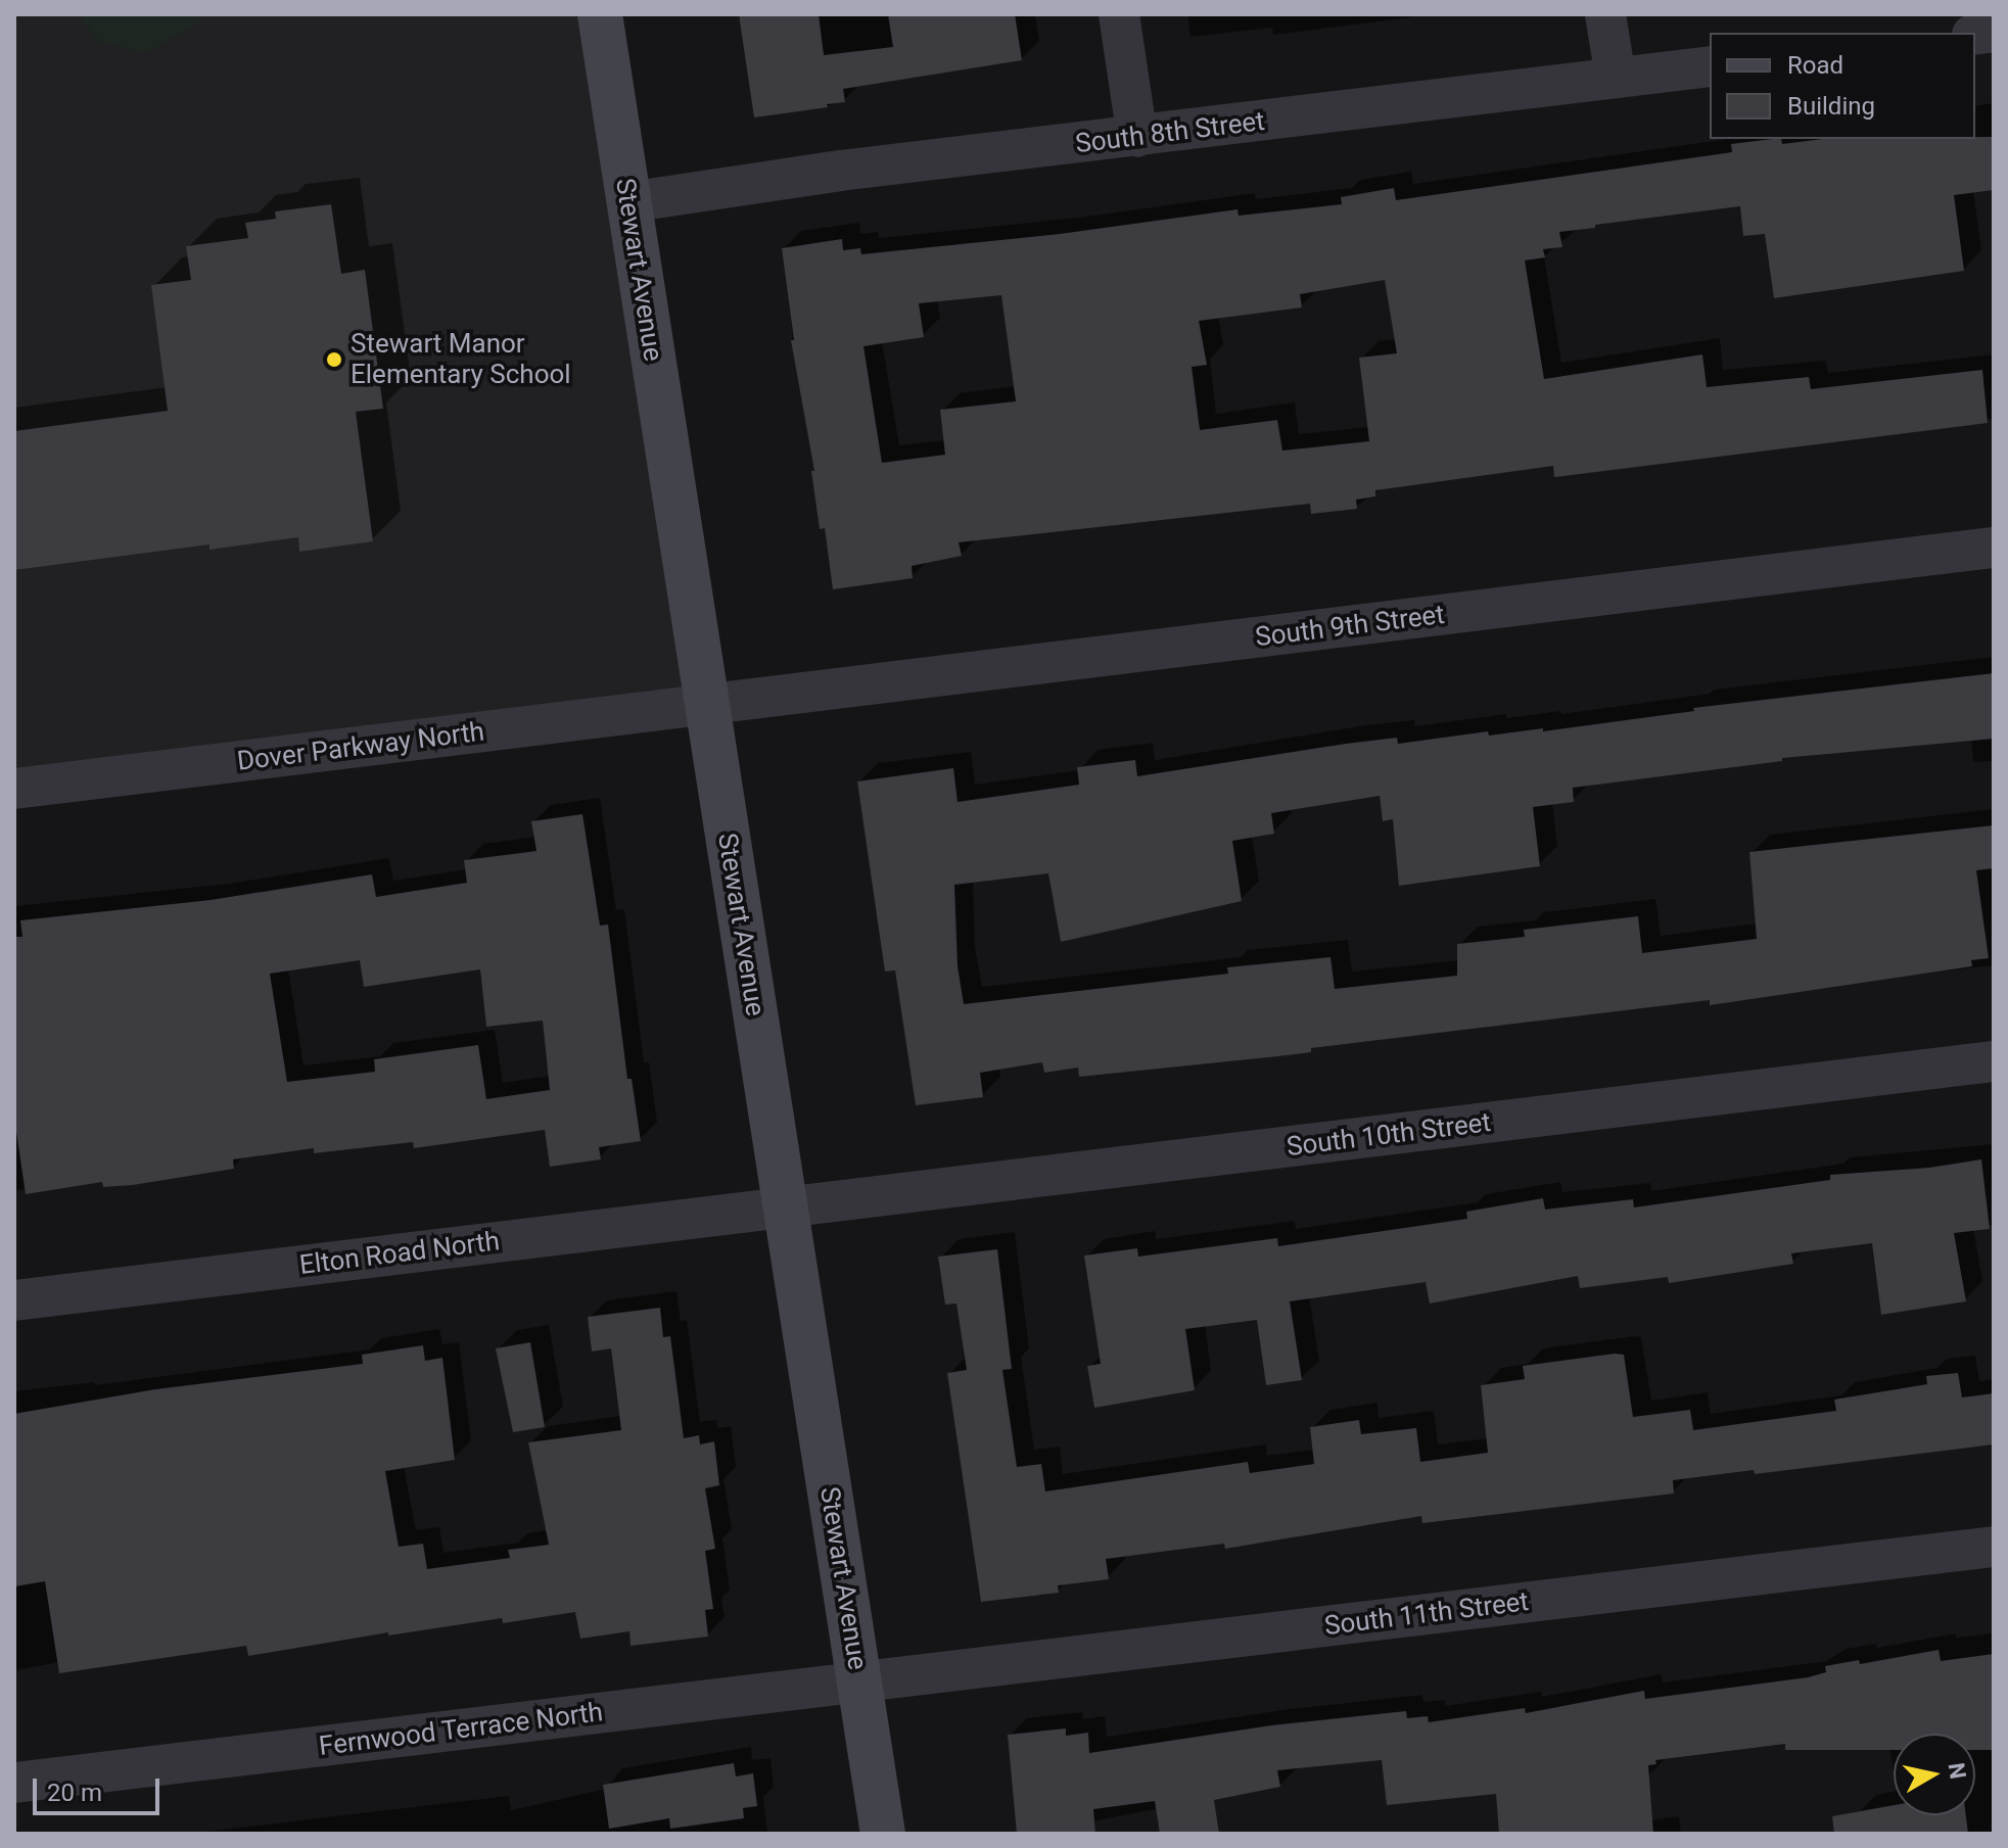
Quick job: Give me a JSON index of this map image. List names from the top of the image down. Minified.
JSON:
{"streets":{"main road":["Stewart Avenue"],"street":["South 8th Street","South 9th Street","Dover Parkway North","South 10th Street","Elton Road North","South 11th Street","Fernwood Terrace North"]},"crossings":[["South 8th Street","Stewart Avenue"],["Stewart Avenue","South 9th Street"],["Stewart Avenue","Dover Parkway North"],["Stewart Avenue","South 10th Street"],["Stewart Avenue","Elton Road North"],["Stewart Avenue","South 11th Street"],["Stewart Avenue","Fernwood Terrace North"],["South 9th Street","Dover Parkway North"],["South 10th Street","Elton Road North"],["South 11th Street","Fernwood Terrace North"]],"places":["Stewart Manor Elementary School"],"legend":["Road","Building"],"scale_bar":"20 m","north":"right"}
